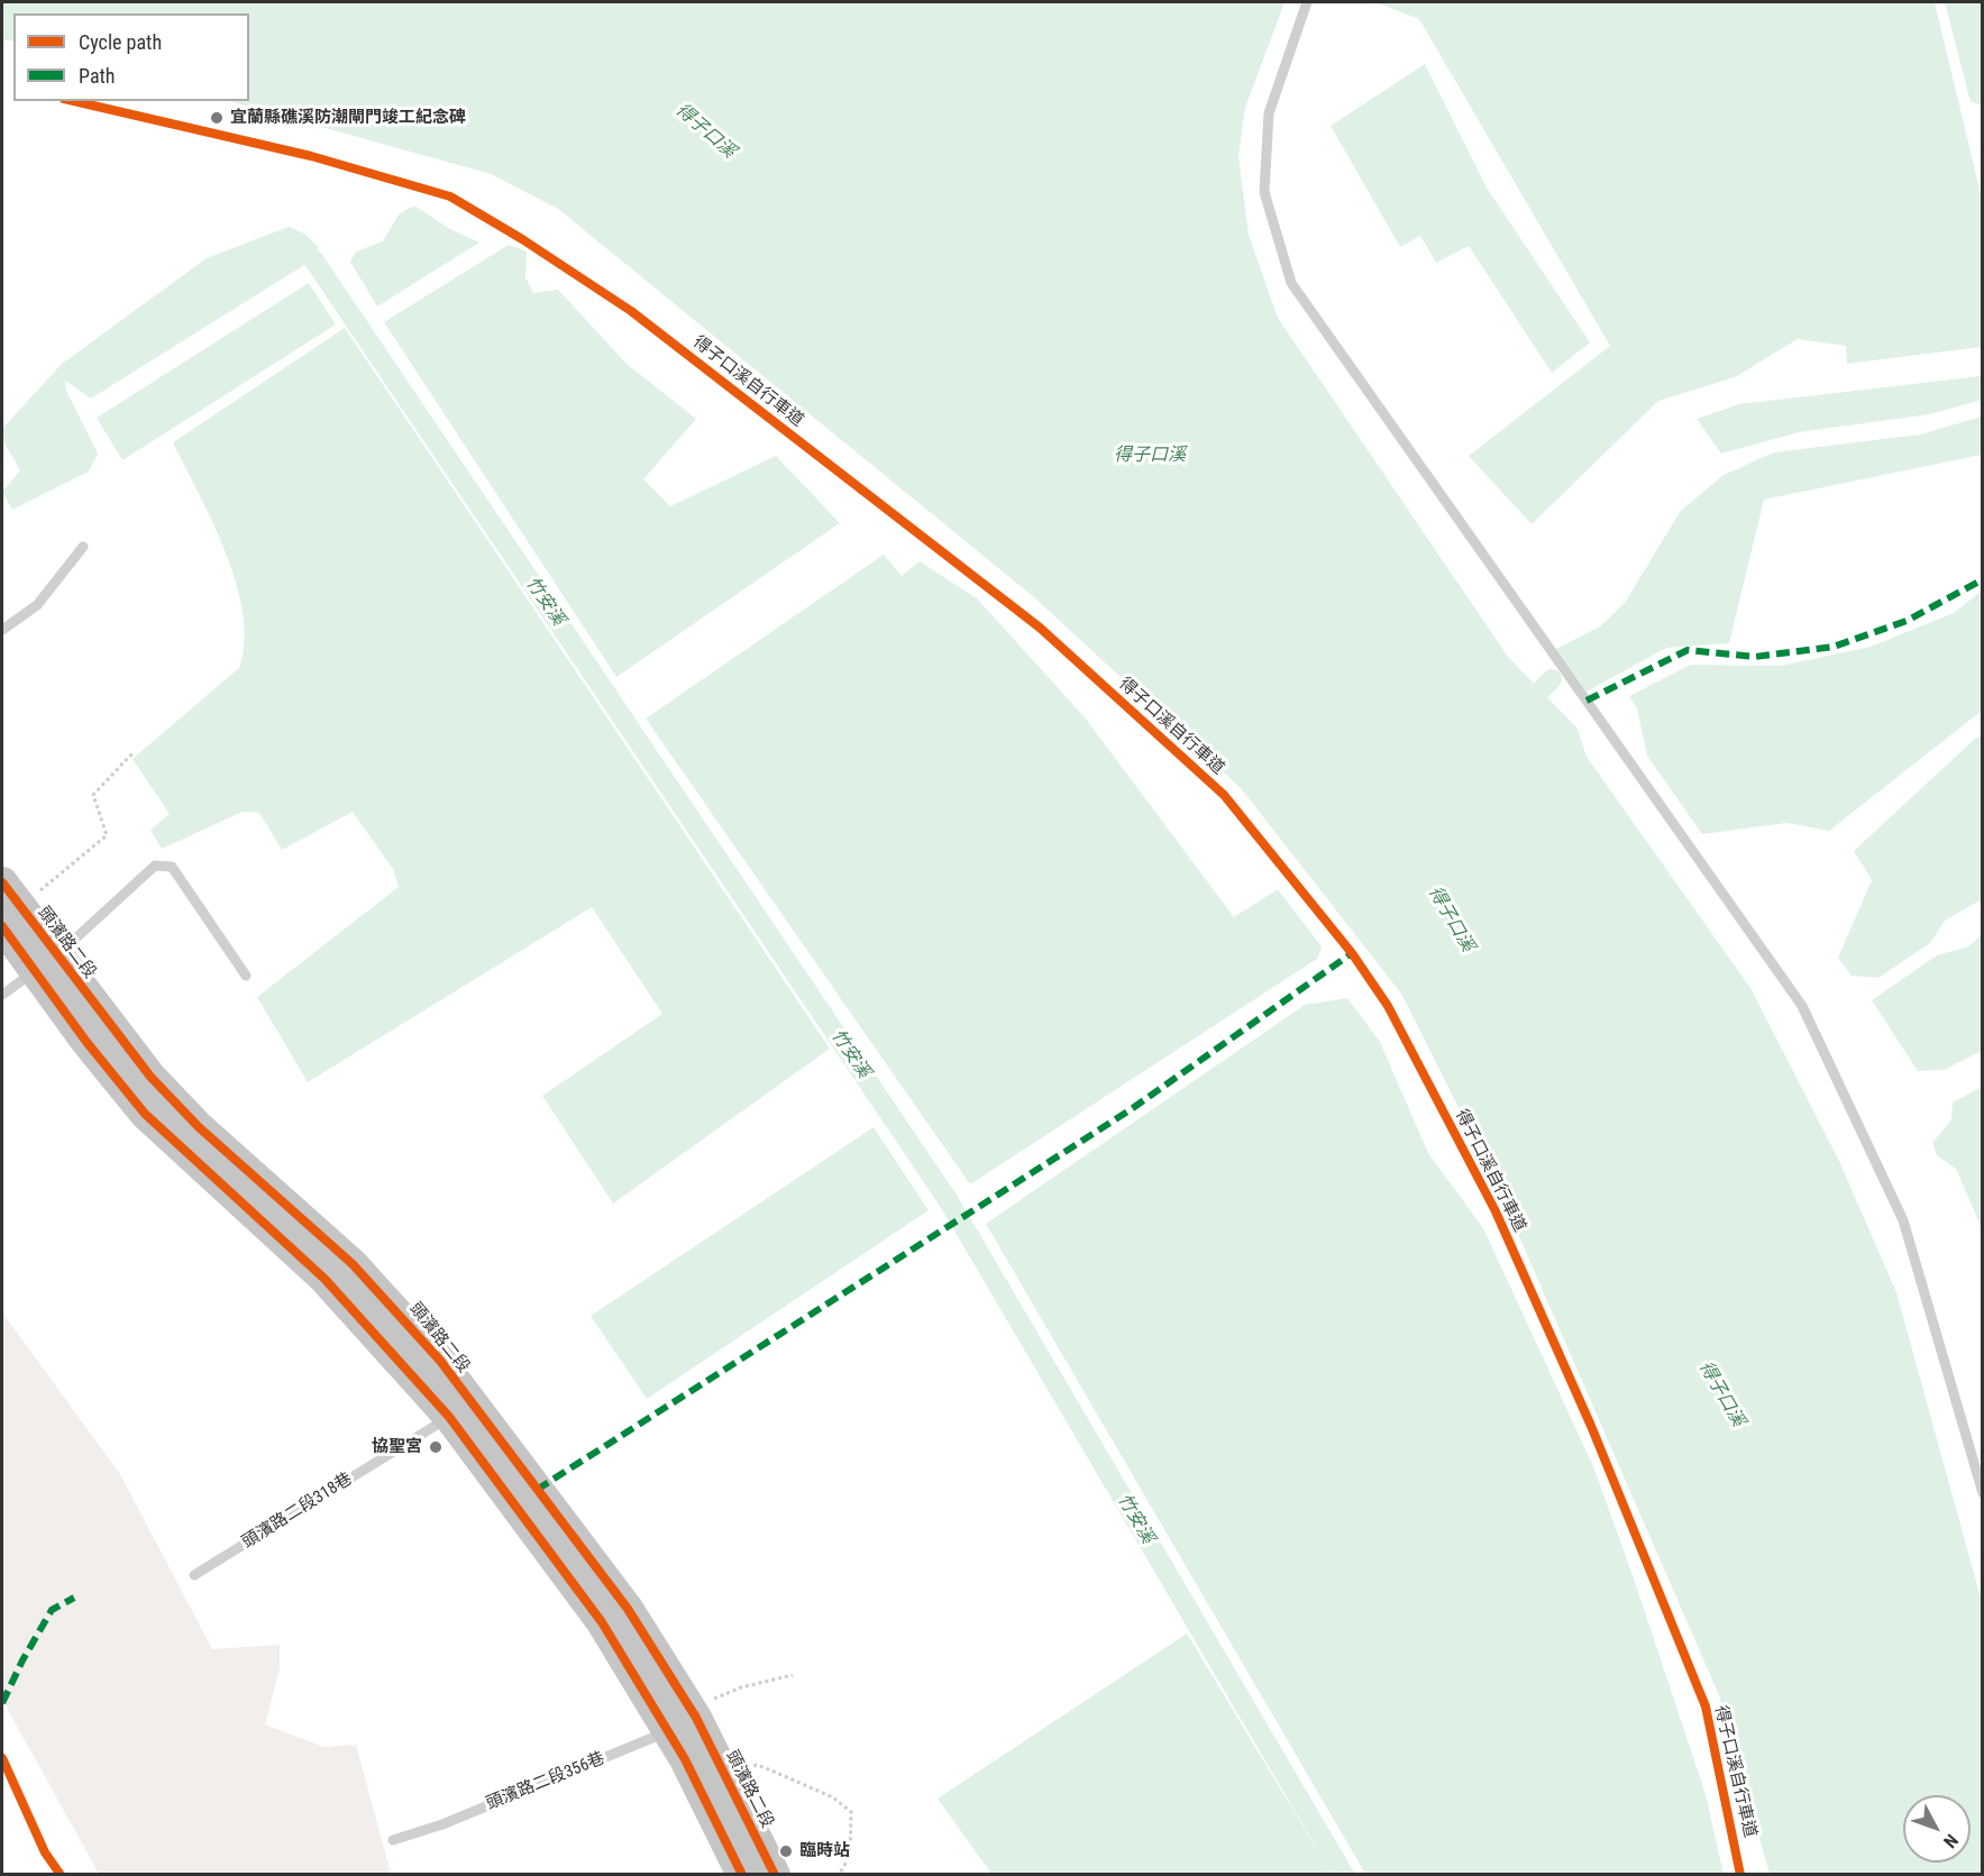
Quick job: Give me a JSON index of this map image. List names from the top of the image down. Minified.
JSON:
{"streets":{"main road":["頭濱路二段"],"lane":["頭濱路二段318巷","頭濱路二段356巷"],"cycle path":["得子口溪自行車道"]},"crossings":[["頭濱路二段","頭濱路二段318巷"],["頭濱路二段","頭濱路二段356巷"]],"water":["得子口溪","竹安溪"],"places":["宜蘭縣礁溪防潮閘門竣工紀念碑","協聖宮","臨時站"],"legend":["Cycle path","Path"],"north":"bottom right"}
